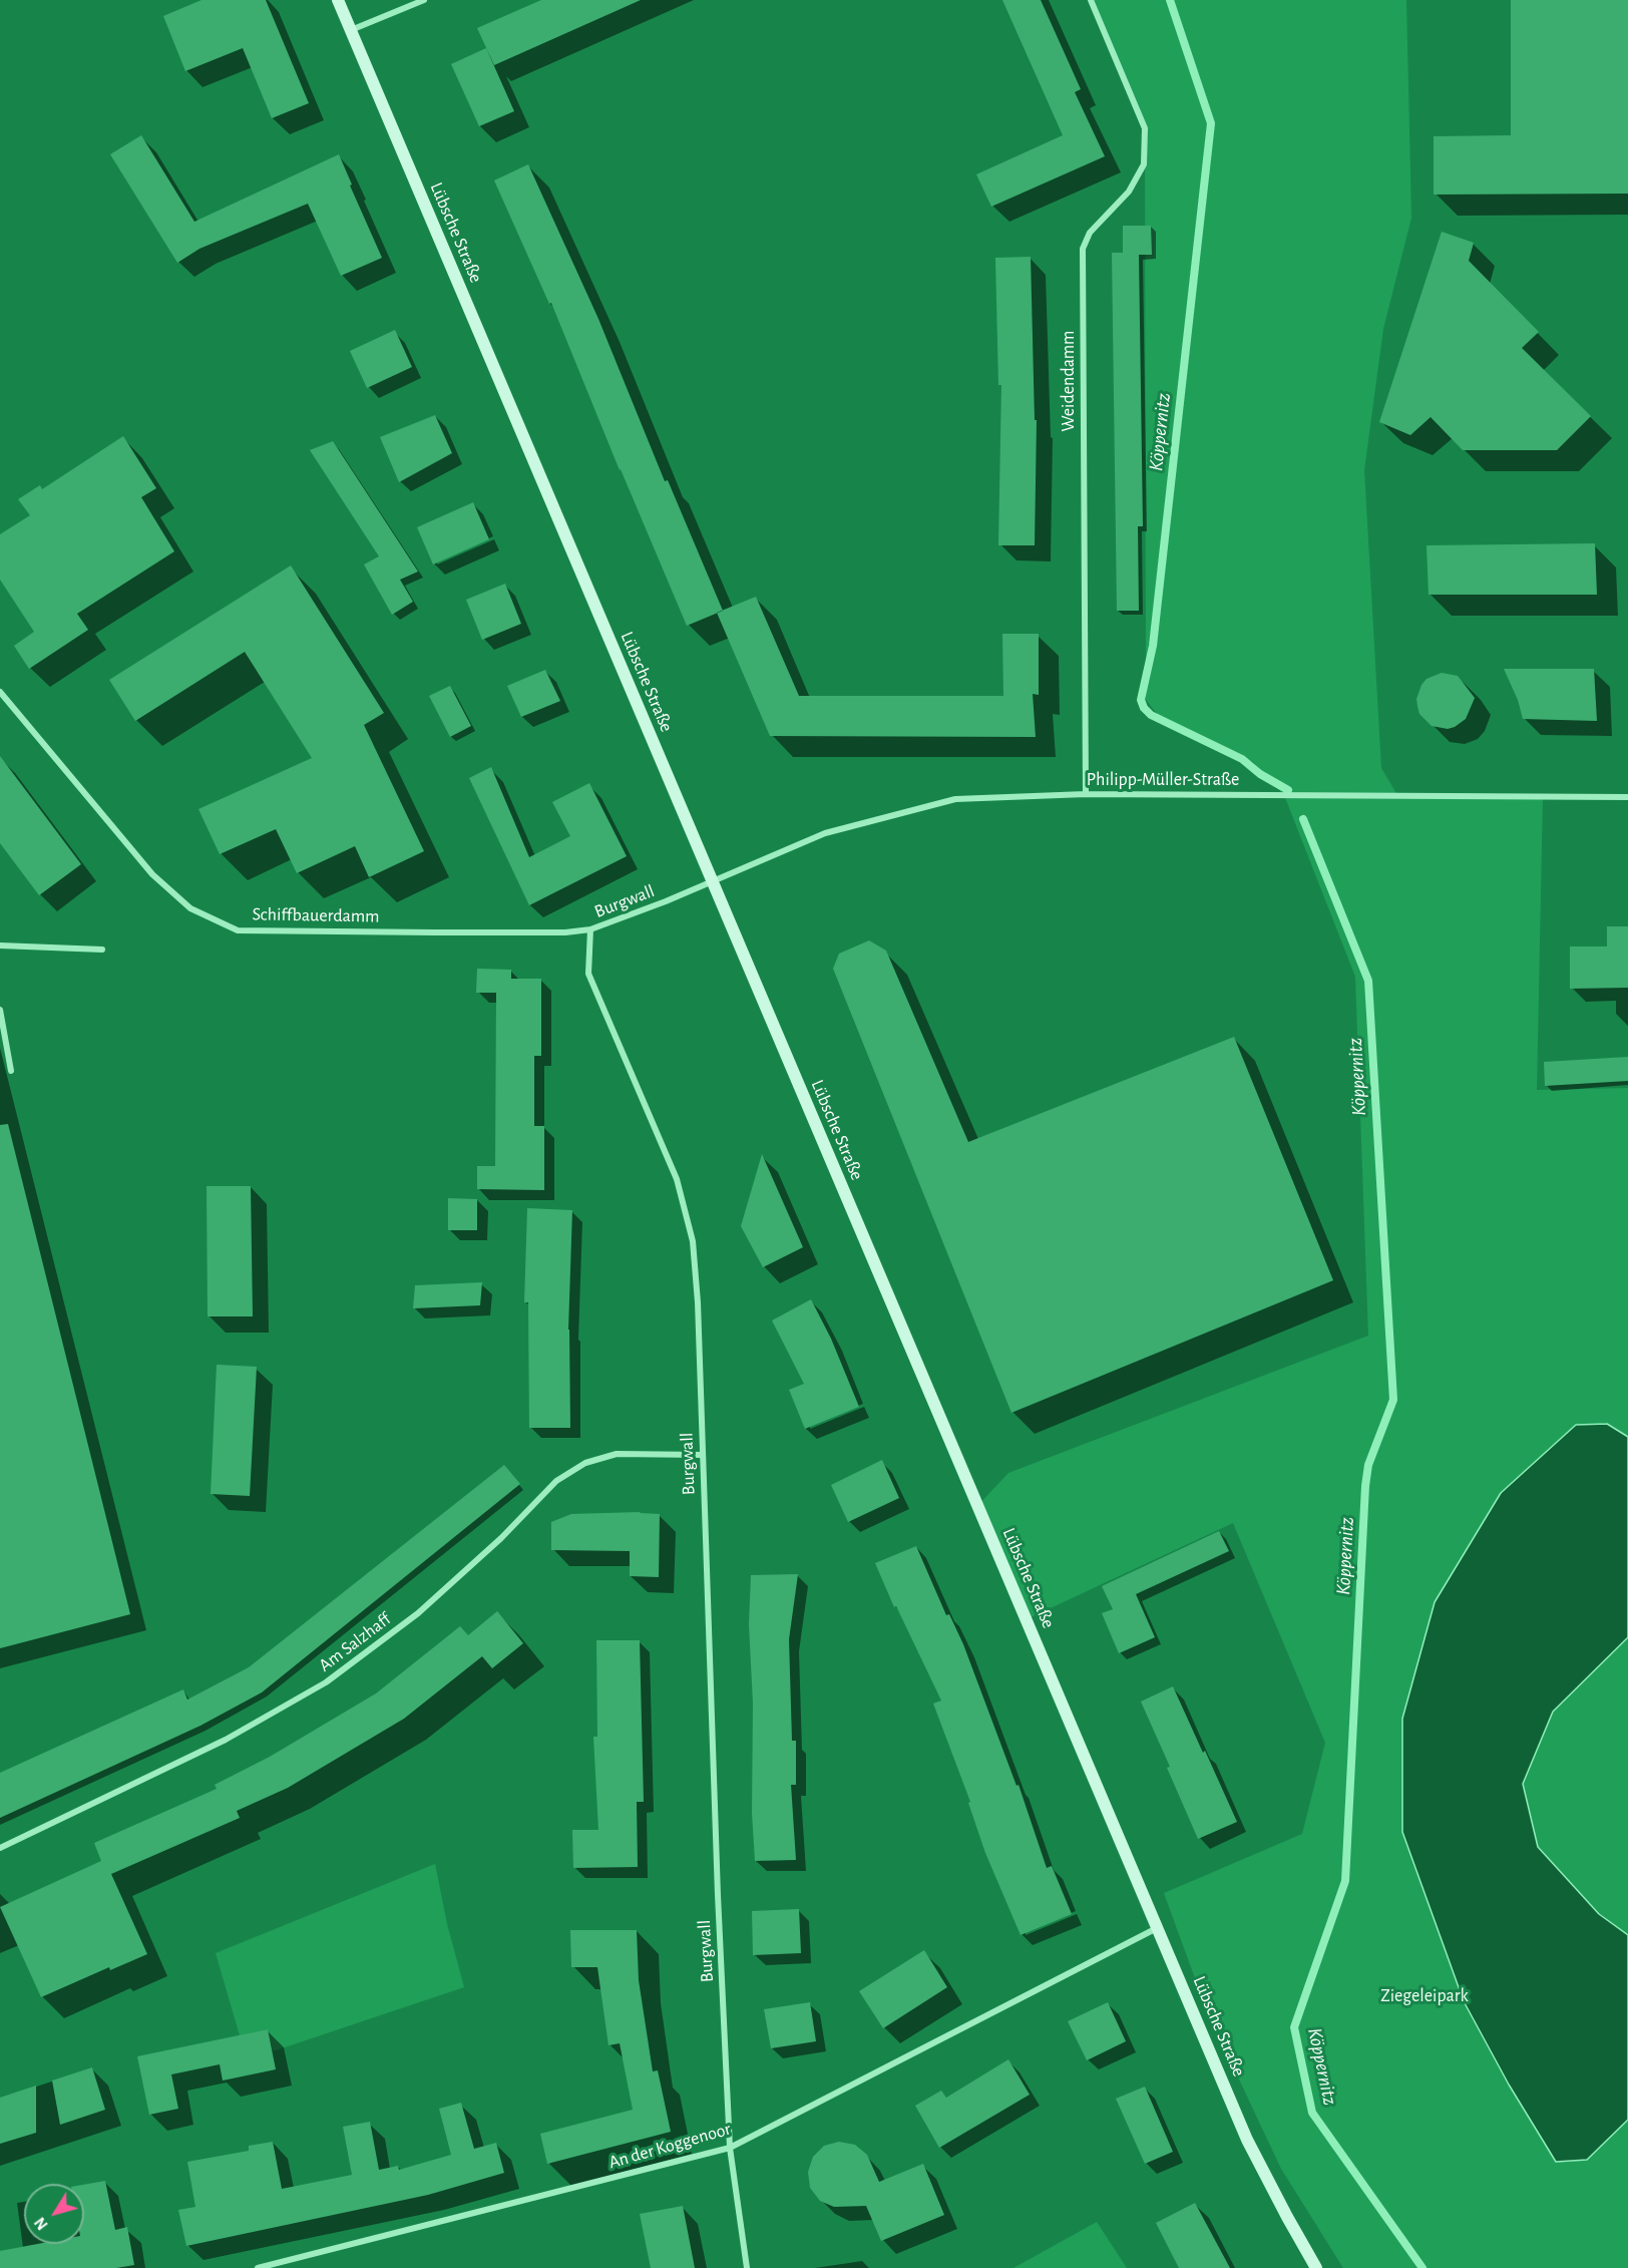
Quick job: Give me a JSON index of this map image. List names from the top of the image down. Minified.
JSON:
{"streets":{"street":["Lübsche Straße","Weidendamm","Philipp-Müller-Straße","Burgwall","Schiffbauerdamm","Am Salzhaff","An der Koggenoor"]},"crossings":[["Lübsche Straße","Philipp-Müller-Straße"],["Lübsche Straße","Burgwall"],["Lübsche Straße","An der Koggenoor"],["Weidendamm","Philipp-Müller-Straße"],["Philipp-Müller-Straße","Burgwall"],["Burgwall","Schiffbauerdamm"],["Burgwall","Am Salzhaff"],["Burgwall","An der Koggenoor"]],"water":["Köppernitz"],"parks":["Ziegeleipark"],"north":"bottom left"}
